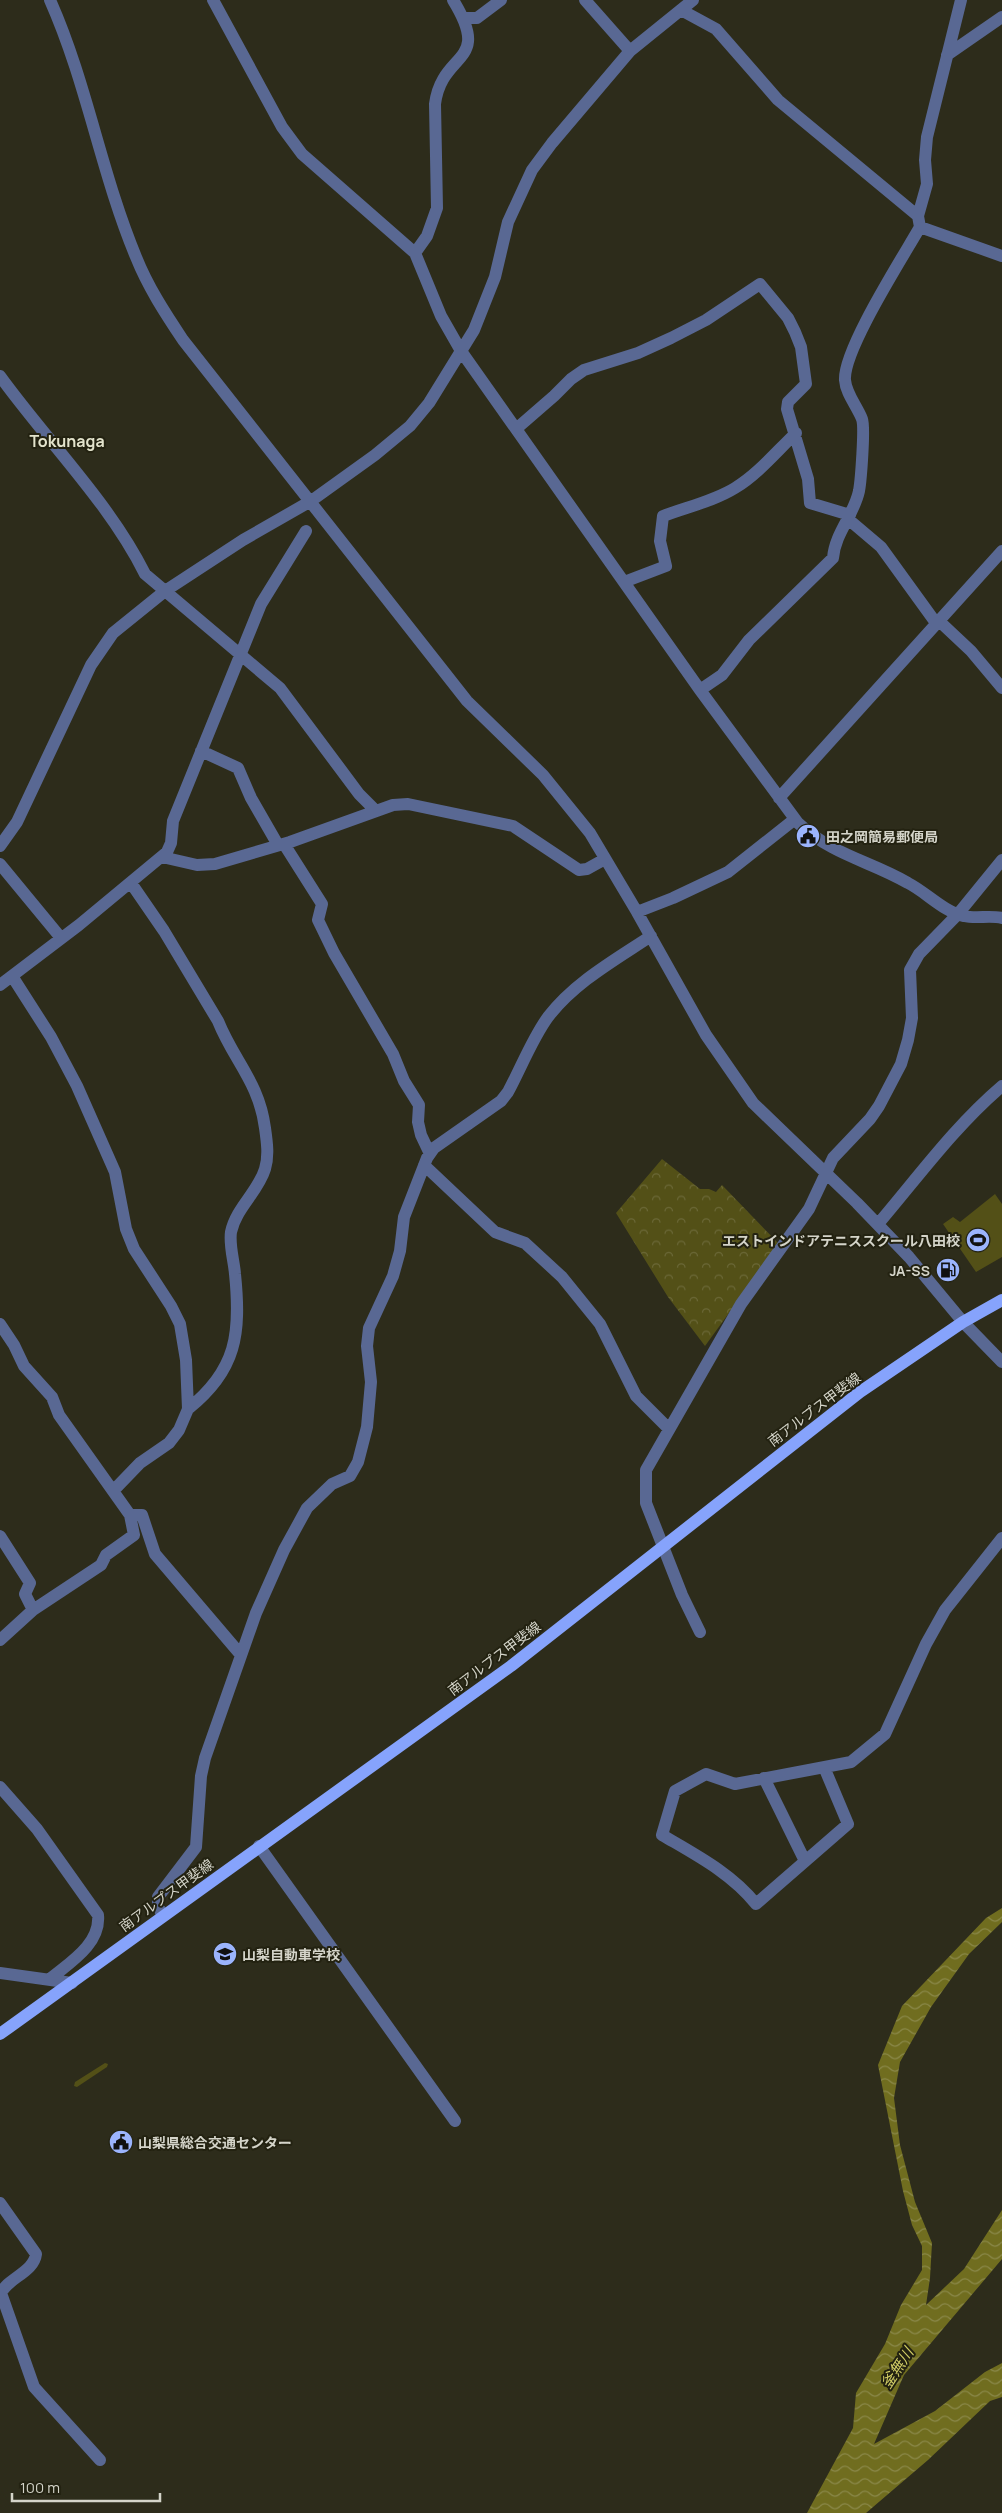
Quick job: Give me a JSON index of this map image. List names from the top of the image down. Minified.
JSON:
{"streets":{"main road":["南アルプス甲斐線"]},"districts":["Tokunaga"],"water":["釜無川"],"places":{"public building":["田之岡簡易郵便局","山梨県総合交通センター"],"sports":["エストインドアテニススクール八田校"],"fuel station":["JA-SS"],"school or university":["山梨自動車学校"]},"scale_bar":"100 m"}
